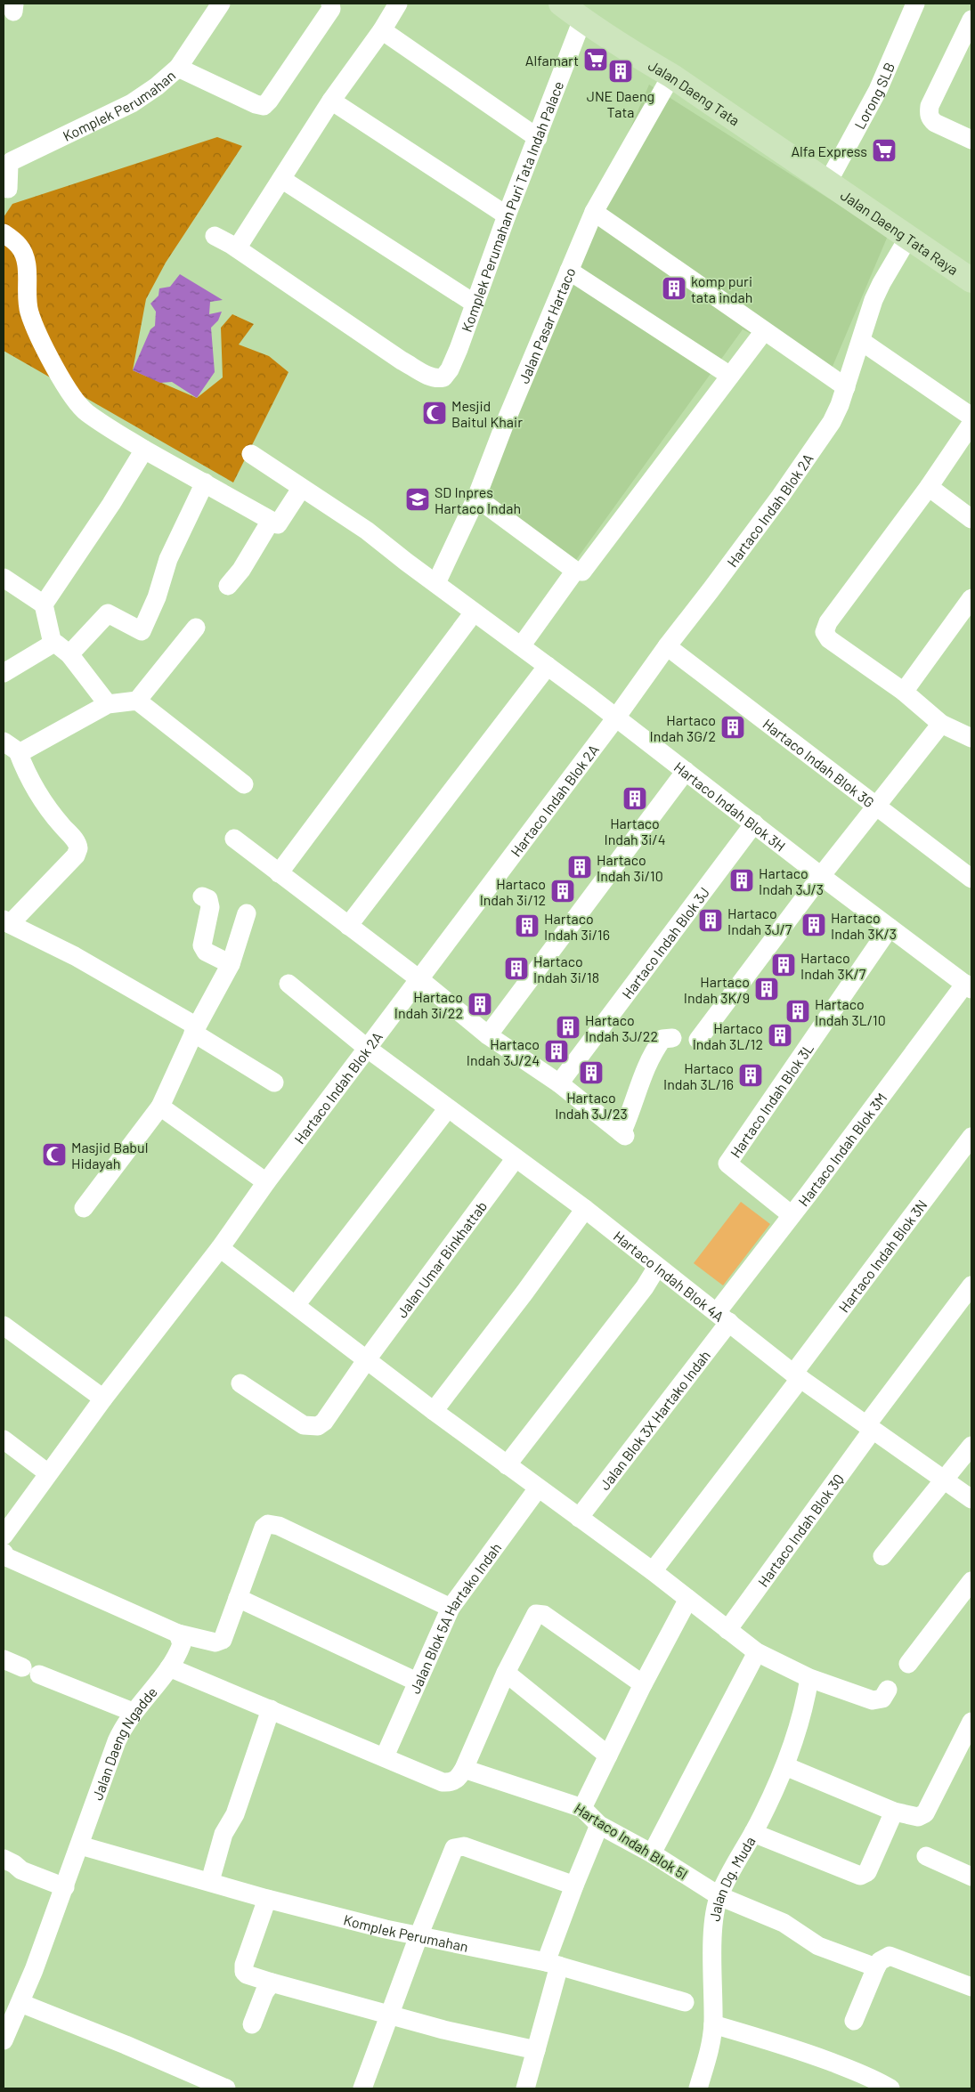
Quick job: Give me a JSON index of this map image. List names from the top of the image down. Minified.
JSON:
{"streets":{"main road":["Jalan Daeng Tata","Jalan Daeng Tata Raya"],"street":["Lorong SLB","Komplek Perumahan","Komplek Perumahan Puri Tata Indah Palace","Jalan Pasar Hartaco","Hartaco Indah Blok 2A","Hartaco Indah Blok 3G","Hartaco Indah Blok 3H","Hartaco Indah Blok 3J","Hartaco Indah Blok 3L","Hartaco Indah Blok 3M","Hartaco Indah Blok 3N","Jalan Umar Binkhattab","Hartaco Indah Blok 4A","Jalan Blok 3X Hartako Indah","Hartaco Indah Blok 3Q","Jalan Blok 5A Hartako Indah","Jalan Daeng Ngadde","Hartaco Indah Blok 5I","Jalan Dg. Muda"]},"crossings":[["Jalan Daeng Tata","Lorong SLB"],["Jalan Daeng Tata","Komplek Perumahan Puri Tata Indah Palace"],["Jalan Daeng Tata","Jalan Daeng Tata Raya"],["Jalan Daeng Tata","Jalan Pasar Hartaco"],["Lorong SLB","Jalan Daeng Tata Raya"],["Komplek Perumahan","Jalan Daeng Ngadde"],["Jalan Daeng Tata Raya","Hartaco Indah Blok 2A"],["Jalan Pasar Hartaco","Hartaco Indah Blok 3H"],["Hartaco Indah Blok 2A","Hartaco Indah Blok 3G"],["Hartaco Indah Blok 2A","Hartaco Indah Blok 3H"],["Hartaco Indah Blok 2A","Hartaco Indah Blok 4A"],["Hartaco Indah Blok 3H","Hartaco Indah Blok 3J"],["Hartaco Indah Blok 3H","Hartaco Indah Blok 3L"],["Hartaco Indah Blok 3H","Hartaco Indah Blok 3M"],["Hartaco Indah Blok 3L","Hartaco Indah Blok 3M"],["Hartaco Indah Blok 3M","Hartaco Indah Blok 4A"],["Hartaco Indah Blok 3M","Jalan Blok 3X Hartako Indah"],["Hartaco Indah Blok 3N","Hartaco Indah Blok 4A"],["Jalan Umar Binkhattab","Hartaco Indah Blok 4A"],["Hartaco Indah Blok 4A","Jalan Blok 3X Hartako Indah"],["Hartaco Indah Blok 4A","Hartaco Indah Blok 3Q"],["Hartaco Indah Blok 5I","Jalan Dg. Muda"]],"places":{"supermarket":["Alfamart","Alfa Express"],"building":["JNE Daeng Tata","komp puri tata indah","Hartaco Indah 3G/2","Hartaco Indah 3i/4","Hartaco Indah 3i/10","Hartaco Indah 3J/3","Hartaco Indah 3i/12","Hartaco Indah 3J/7","Hartaco Indah 3K/3","Hartaco Indah 3i/16","Hartaco Indah 3K/7","Hartaco Indah 3i/18","Hartaco Indah 3K/9","Hartaco Indah 3i/22","Hartaco Indah 3L/10","Hartaco Indah 3J/22","Hartaco Indah 3L/12","Hartaco Indah 3J/24","Hartaco Indah 3J/23","Hartaco Indah 3L/16"],"mosque":["Mesjid Baitul Khair","Masjid Babul Hidayah"],"school or university":["SD Inpres Hartaco Indah"]}}
